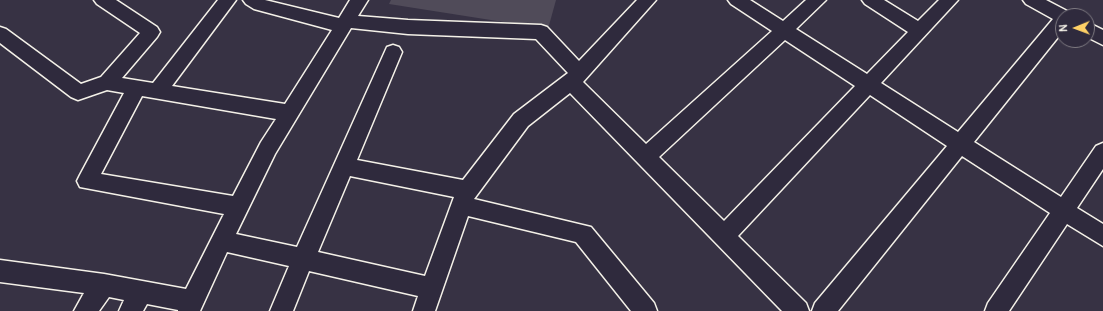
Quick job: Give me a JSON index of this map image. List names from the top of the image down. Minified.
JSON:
{"north":"left"}
